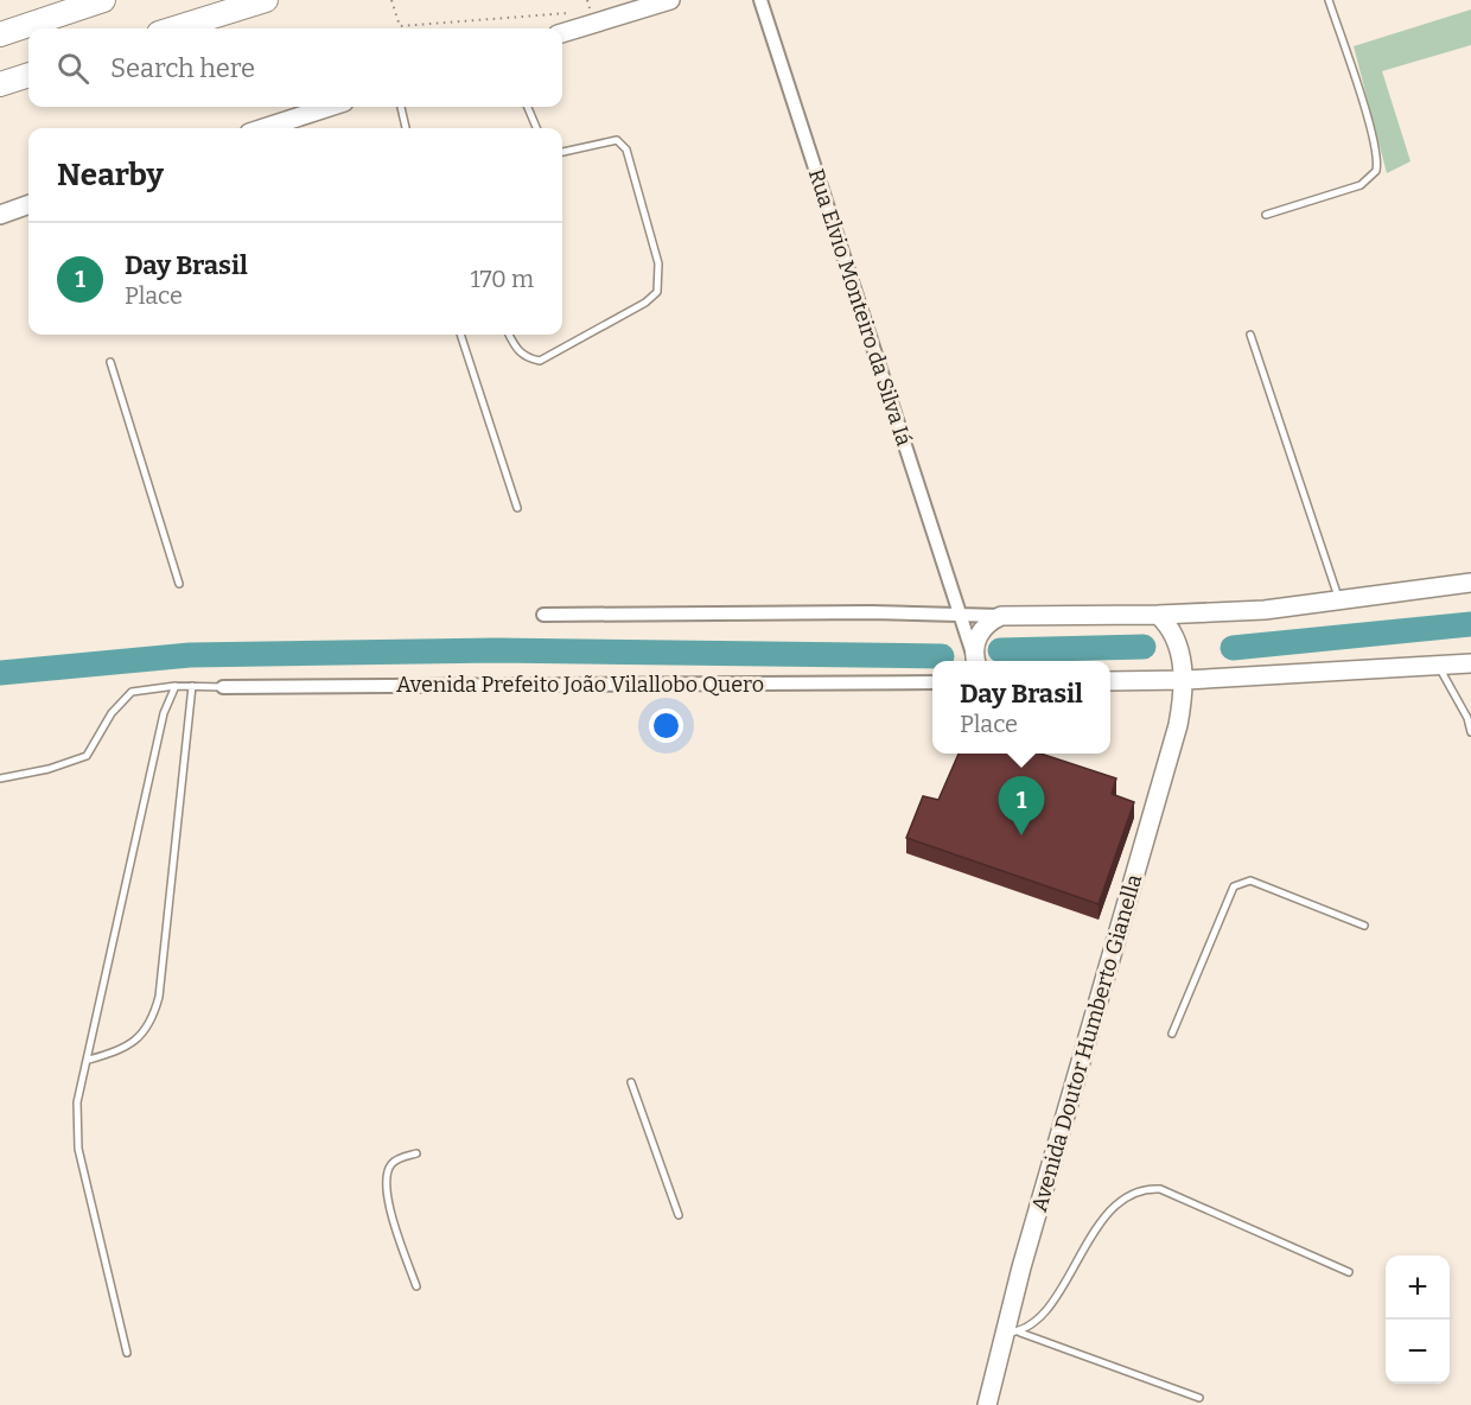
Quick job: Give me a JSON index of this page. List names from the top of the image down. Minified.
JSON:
{"streets":{"main road":["Avenida Doutor Humberto Gianella"],"street":["Rua Elvio Monteiro da Silva Iá","Avenida Prefeito João Vilallobo Quero"]},"page":{"search":"Search here","heading":"Nearby","list":[{"mark":"1","name":"Day Brasil","note":"Place","value":"170 m"}],"popup":["Day Brasil","Place"],"pins":"1","map_buttons":["+","−"]}}
